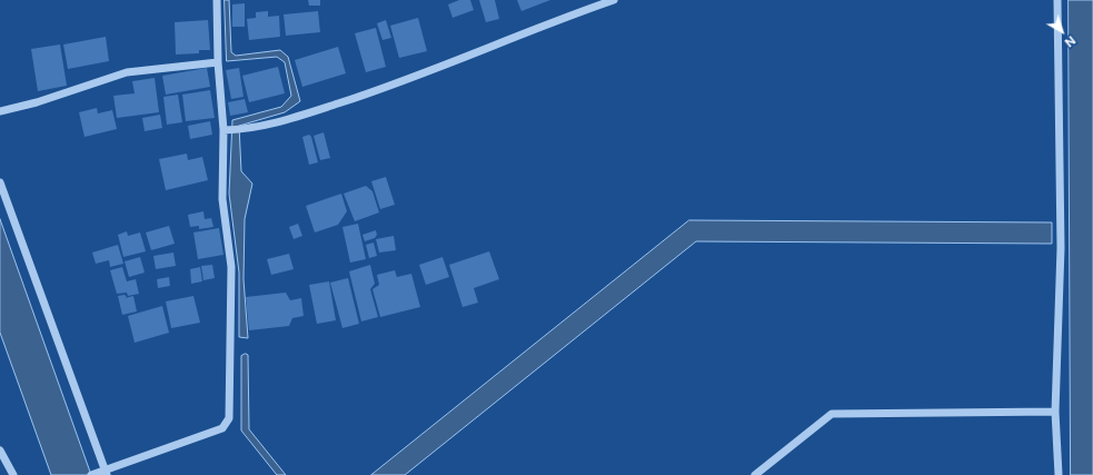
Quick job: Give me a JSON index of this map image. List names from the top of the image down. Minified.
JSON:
{"north":"bottom right"}
